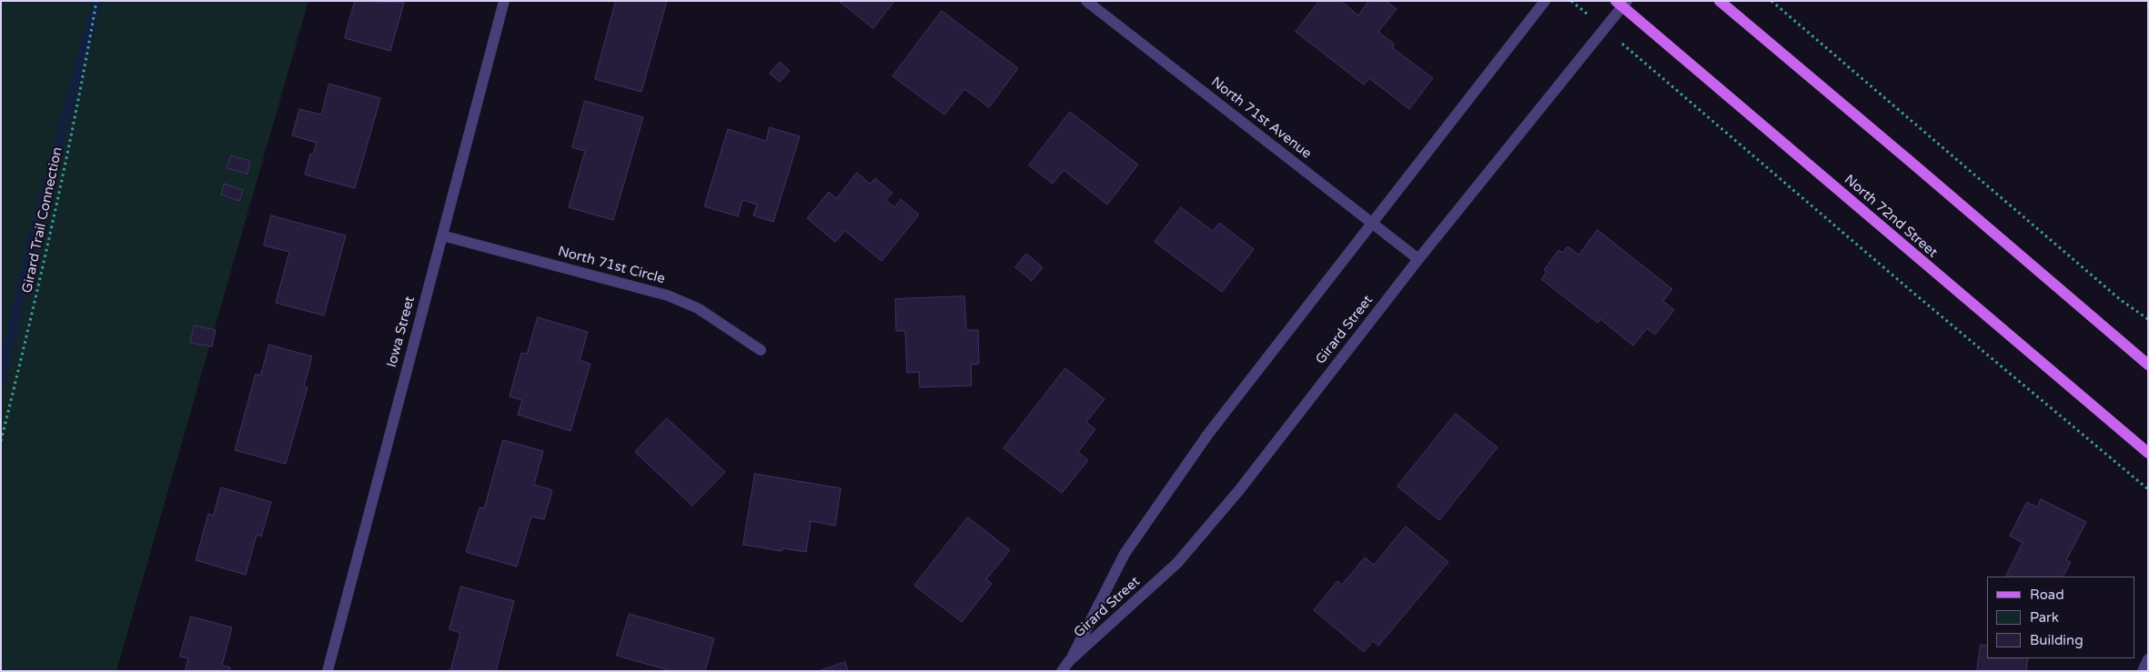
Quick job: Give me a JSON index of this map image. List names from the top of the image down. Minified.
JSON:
{"streets":{"main road":["North 72nd Street"],"street":["North 71st Avenue","North 71st Circle","Girard Street","Iowa Street"],"path":["Girard Trail Connection"]},"crossings":[["North 71st Avenue","Girard Street"],["North 72nd Street","Girard Street"],["North 71st Circle","Iowa Street"]],"legend":["Road","Park","Building"]}
